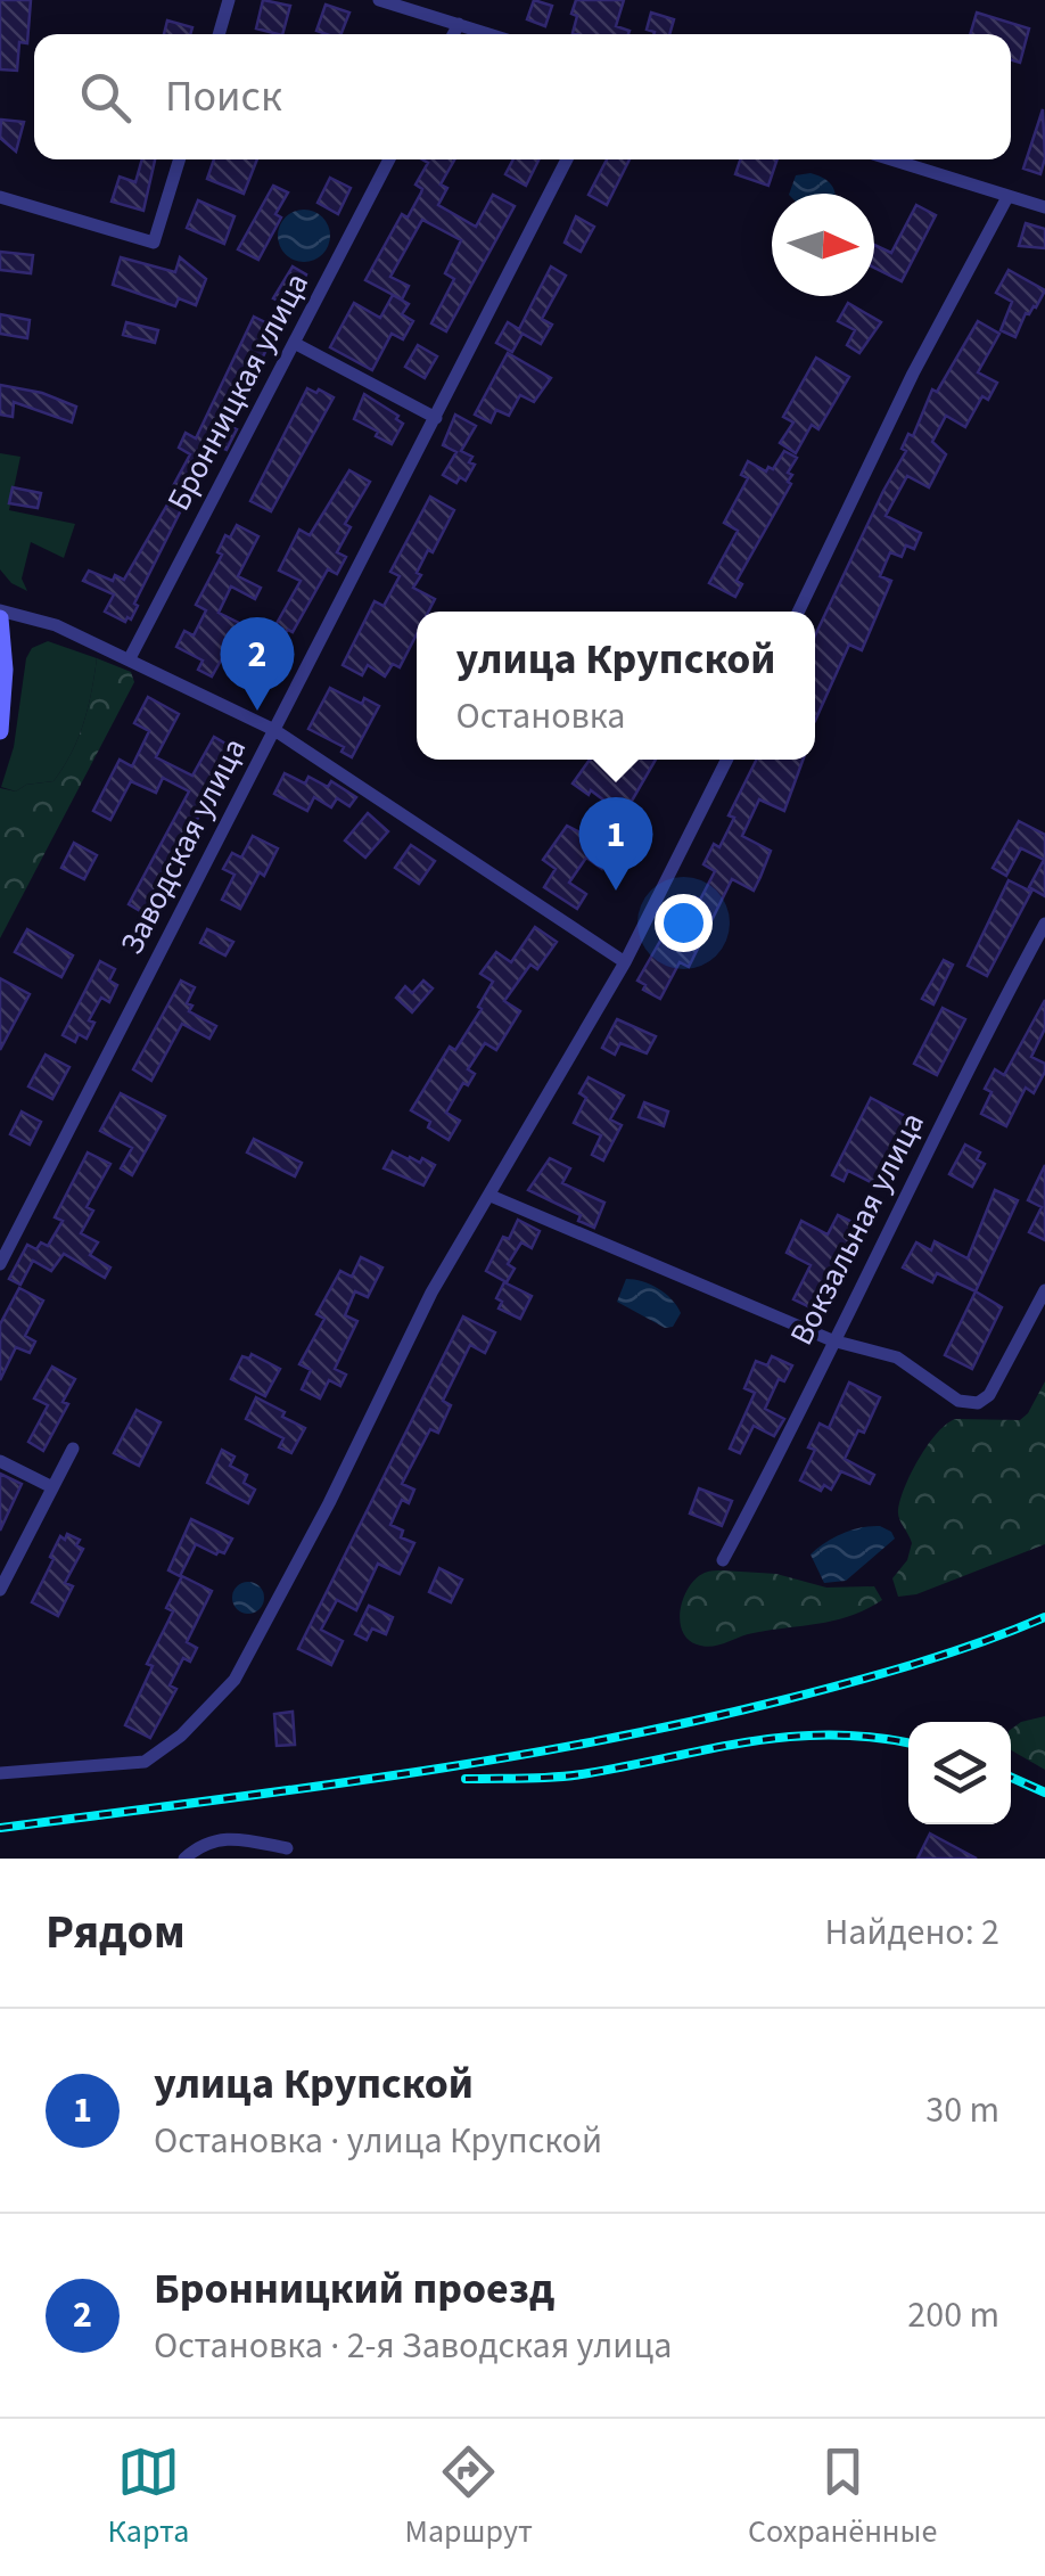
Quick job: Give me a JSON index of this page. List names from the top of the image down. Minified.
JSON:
{"streets":{"street":["Бронницкая улица","Заводская улица","Вокзальная улица"]},"north":"right","page":{"search":"Поиск","popup":["улица Крупской","Остановка"],"pins":["2","1"],"heading":["Рядом","Найдено: 2"],"list":[{"mark":"1","name":"улица Крупской","note":"Остановка · улица Крупской","value":"30 m"},{"mark":"2","name":"Бронницкий проезд","note":"Остановка · 2-я Заводская улица","value":"200 m"}],"nav":["Карта","Маршрут","Сохранённые"]}}
